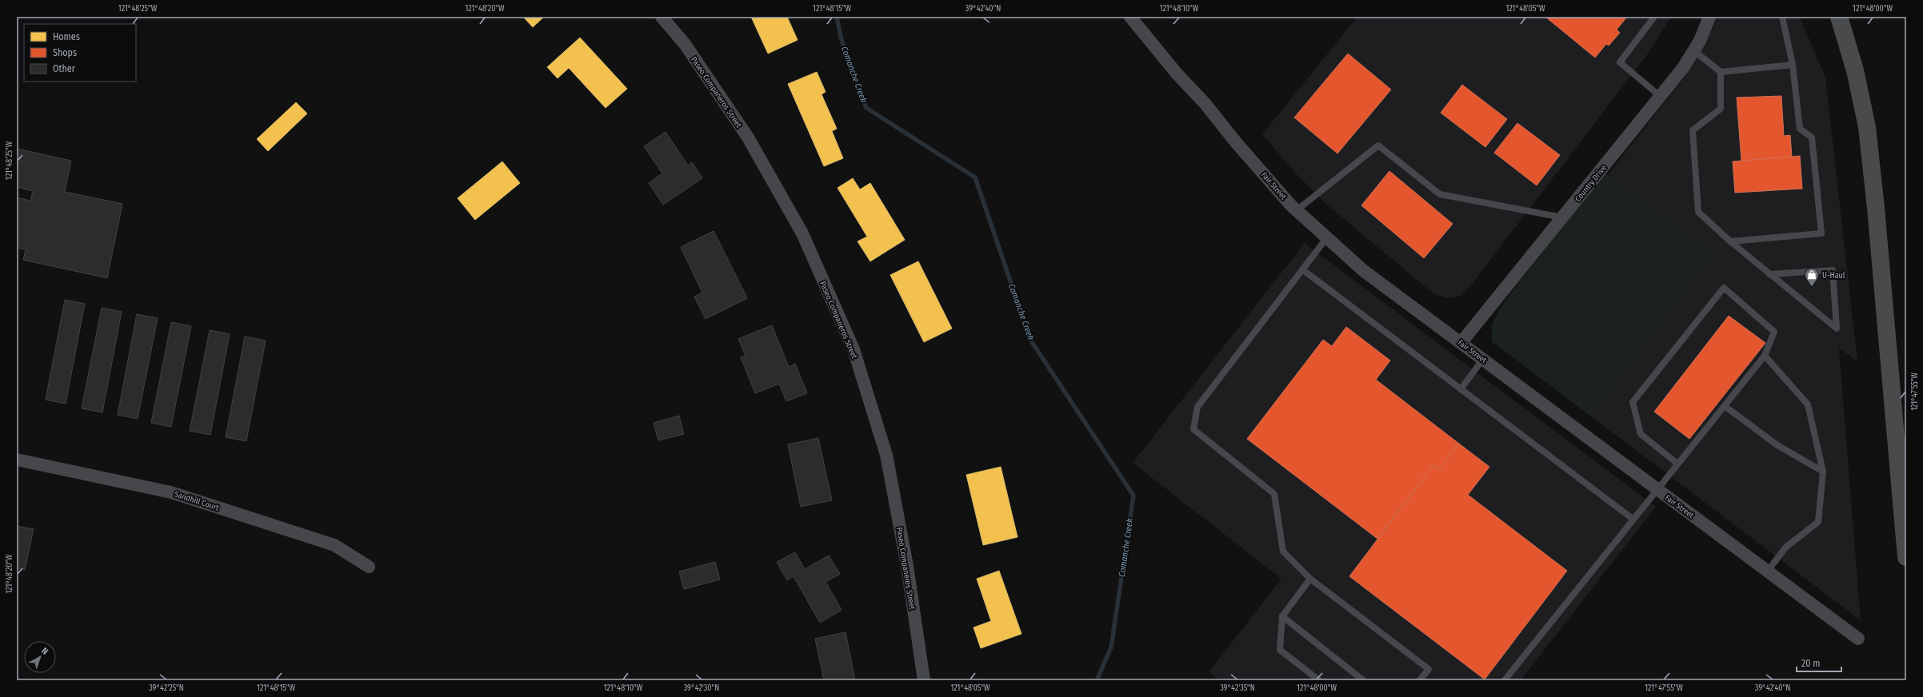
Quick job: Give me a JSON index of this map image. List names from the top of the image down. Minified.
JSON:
{"streets":{"street":["Paseo Companeros Street","Country Drive","Fair Street","Sandhill Court"]},"crossings":[["Country Drive","Fair Street"]],"water":["Comanche Creek"],"places":{"shop":["U-Haul"]},"legend":["Homes","Shops","Other"],"scale_bar":"20 m","north":"top right","coordinates":["121°48'25\"W","121°48'20\"W","121°48'15\"W","39°42'40\"N","121°48'10\"W","121°48'05\"W","121°48'00\"W","121°47'55\"W","39°42'25\"N","39°42'30\"N","39°42'35\"N"]}
